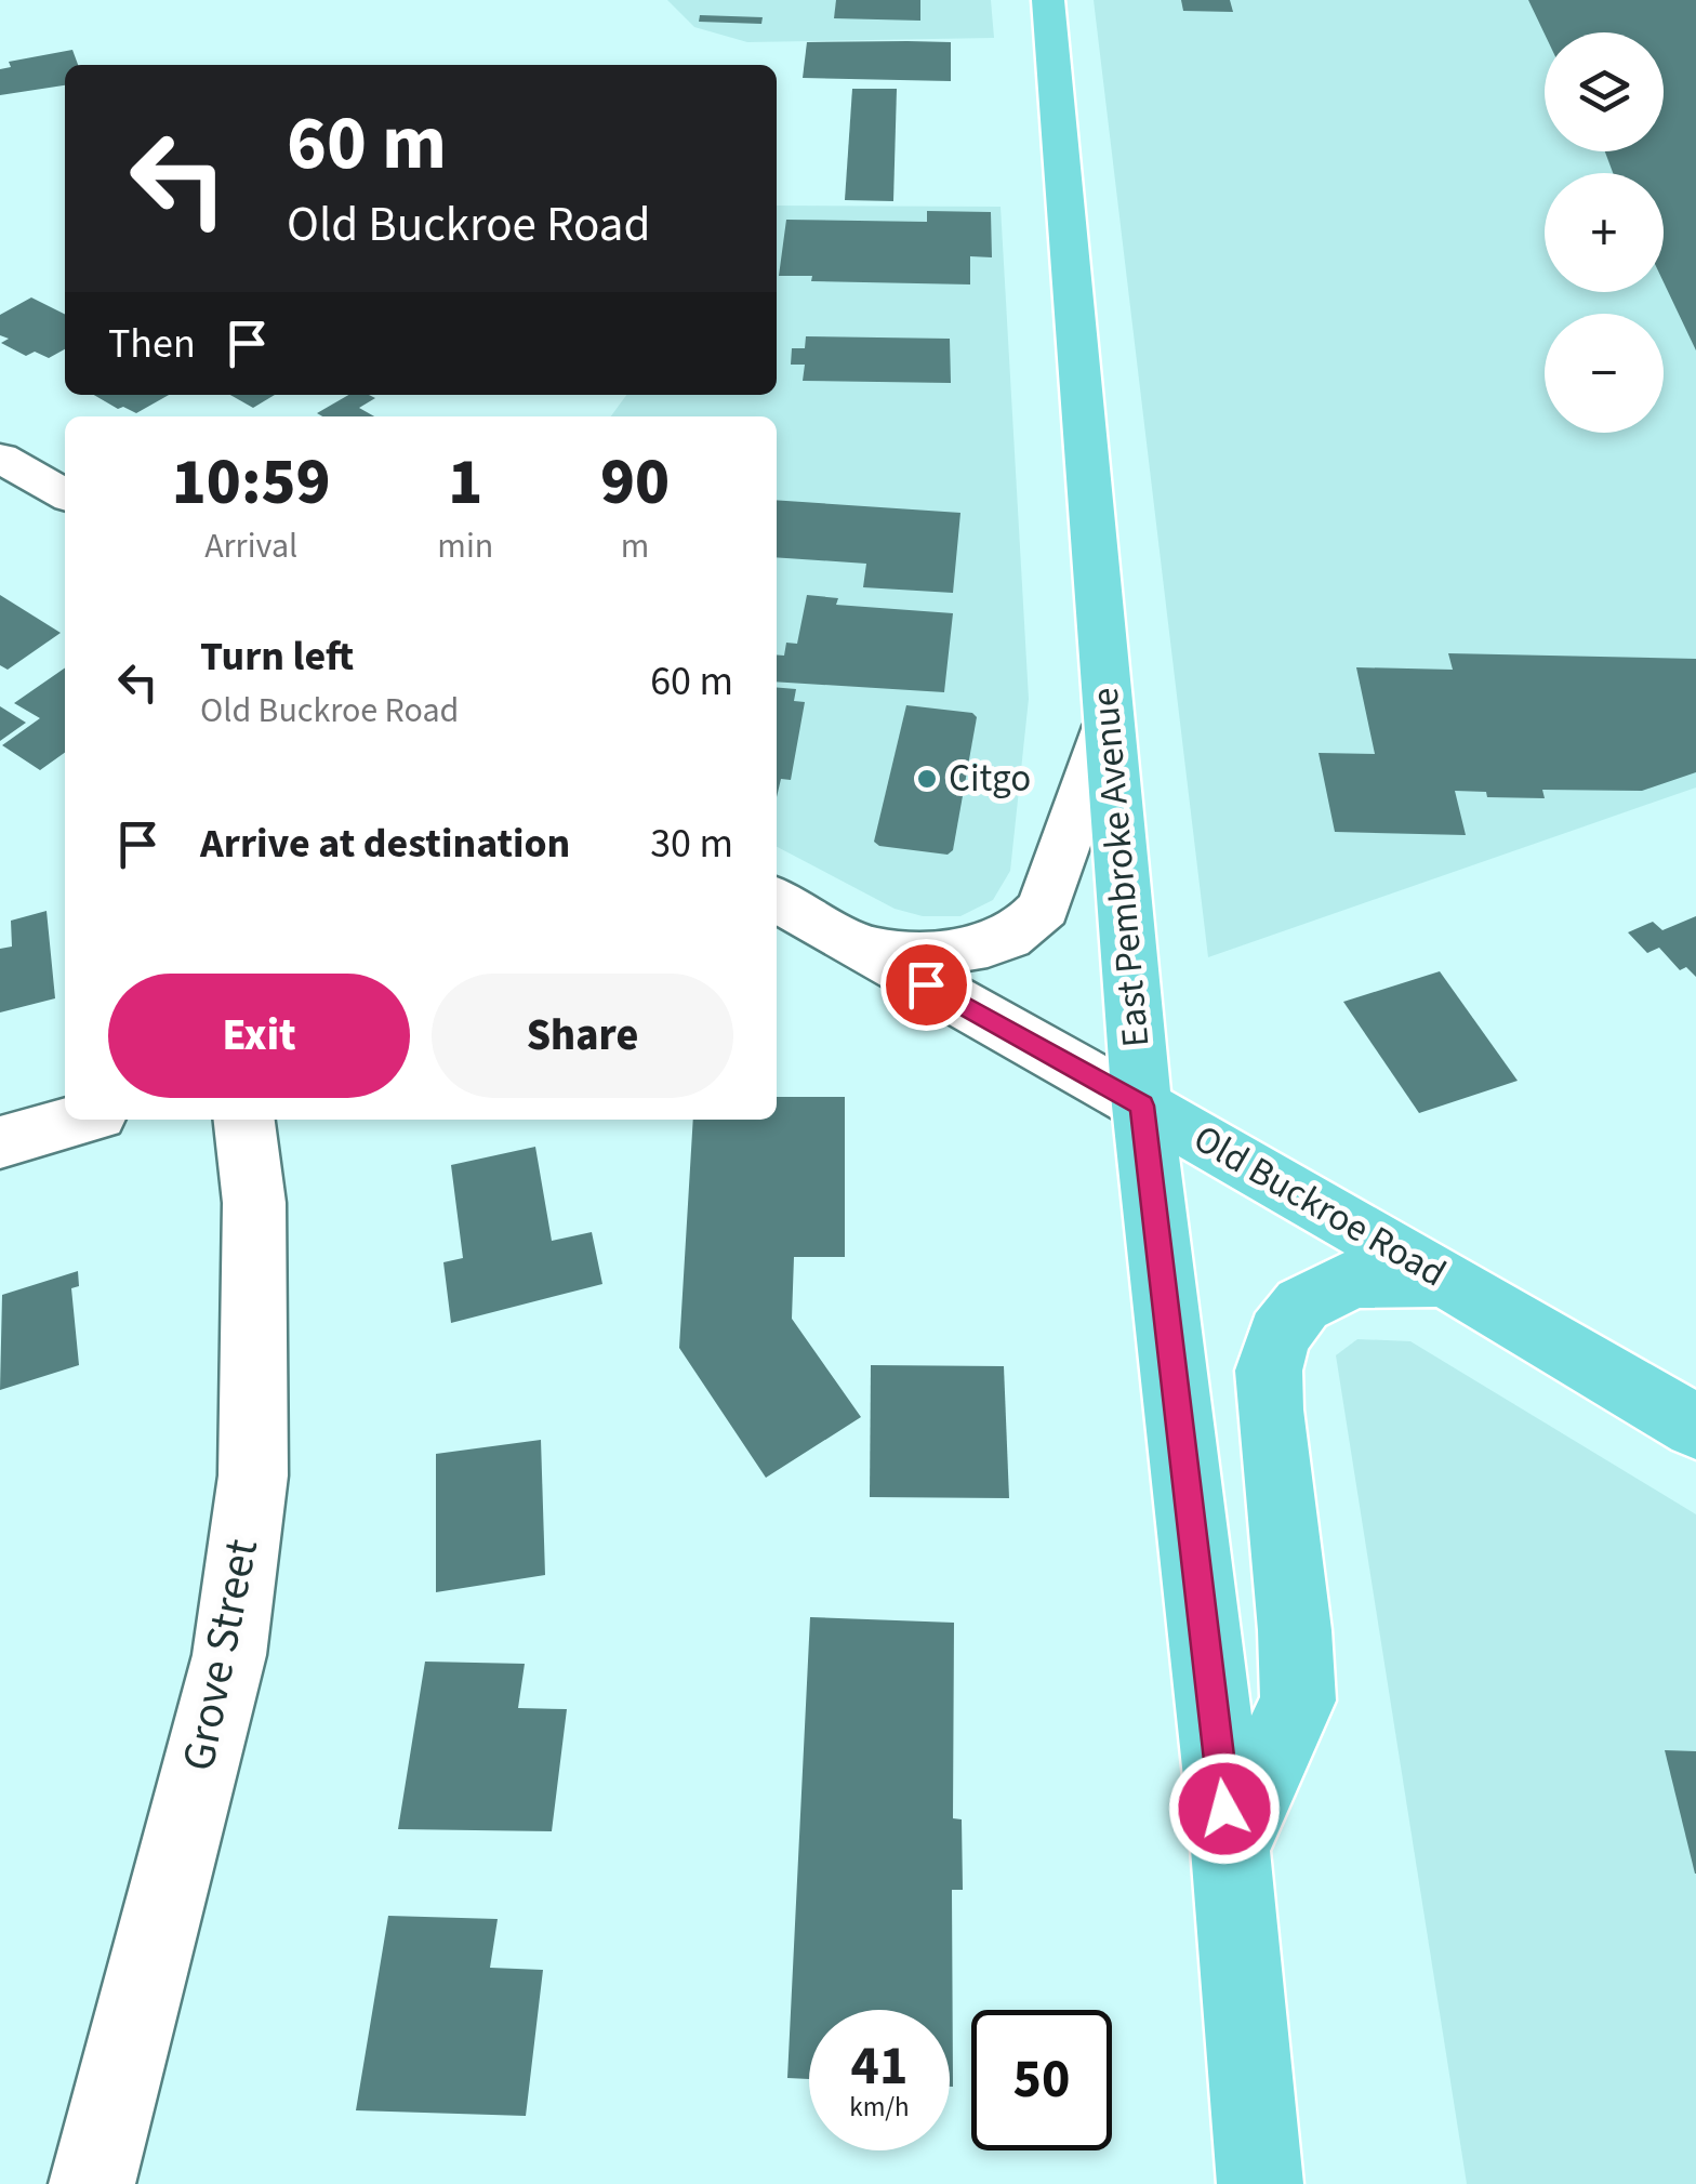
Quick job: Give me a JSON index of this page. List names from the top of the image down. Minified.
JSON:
{"streets":{"main road":["East Pembroke Avenue","Old Buckroe Road"],"street":["Grove Street"]},"crossings":[["East Pembroke Avenue","Old Buckroe Road"]],"places":["Citgo"],"page":{"map_buttons":["+","−"],"turn":["60 m","Old Buckroe Road"],"then":"Then","eta":["10:59","Arrival","1","min","90","m"],"list":[{"name":"Turn left","note":"Old Buckroe Road","value":"60 m"},{"name":"Arrive at destination","value":"30 m"}],"buttons":["Exit","Share"],"speed":"41 km/h","limit":"50"}}
